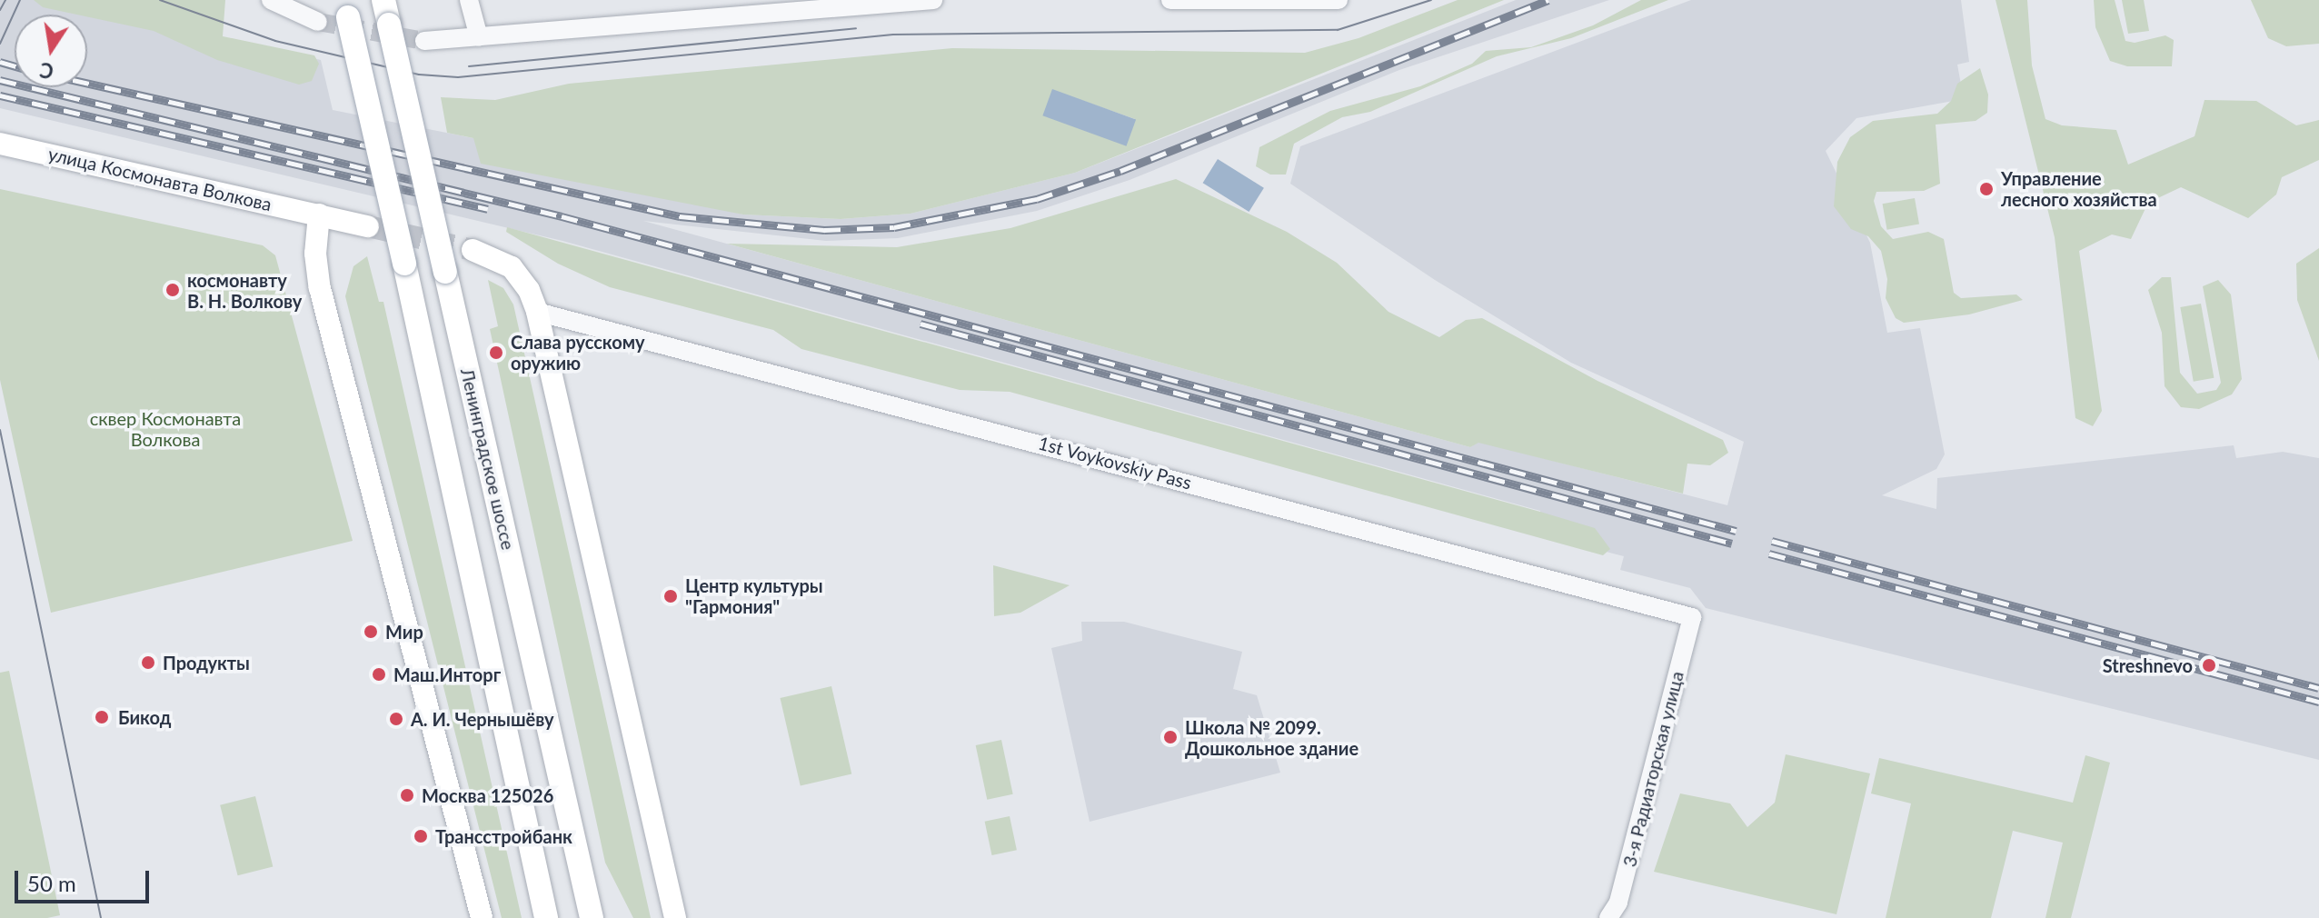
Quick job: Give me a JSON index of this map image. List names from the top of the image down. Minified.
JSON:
{"streets":{"main road":["улица Космонавта Волкова","Ленинградское шоссе"],"street":["1st Voykovskiy Pass","3-я Радиаторская улица"]},"crossings":[["1st Voykovskiy Pass","3-я Радиаторская улица"]],"parks":["сквер Космонавта Волкова"],"places":["Управление лесного хозяйства","космонавту В. Н. Волкову","Слава русскому оружию","Центр культуры \"Гармония\"","Мир","Продукты","Streshnevo","Маш.Инторг","Бикод","А. И. Чернышёву","Школа № 2099. Дошкольное здание","Москва 125026","Трансстройбанк"],"scale_bar":"50 m","north":"bottom"}
